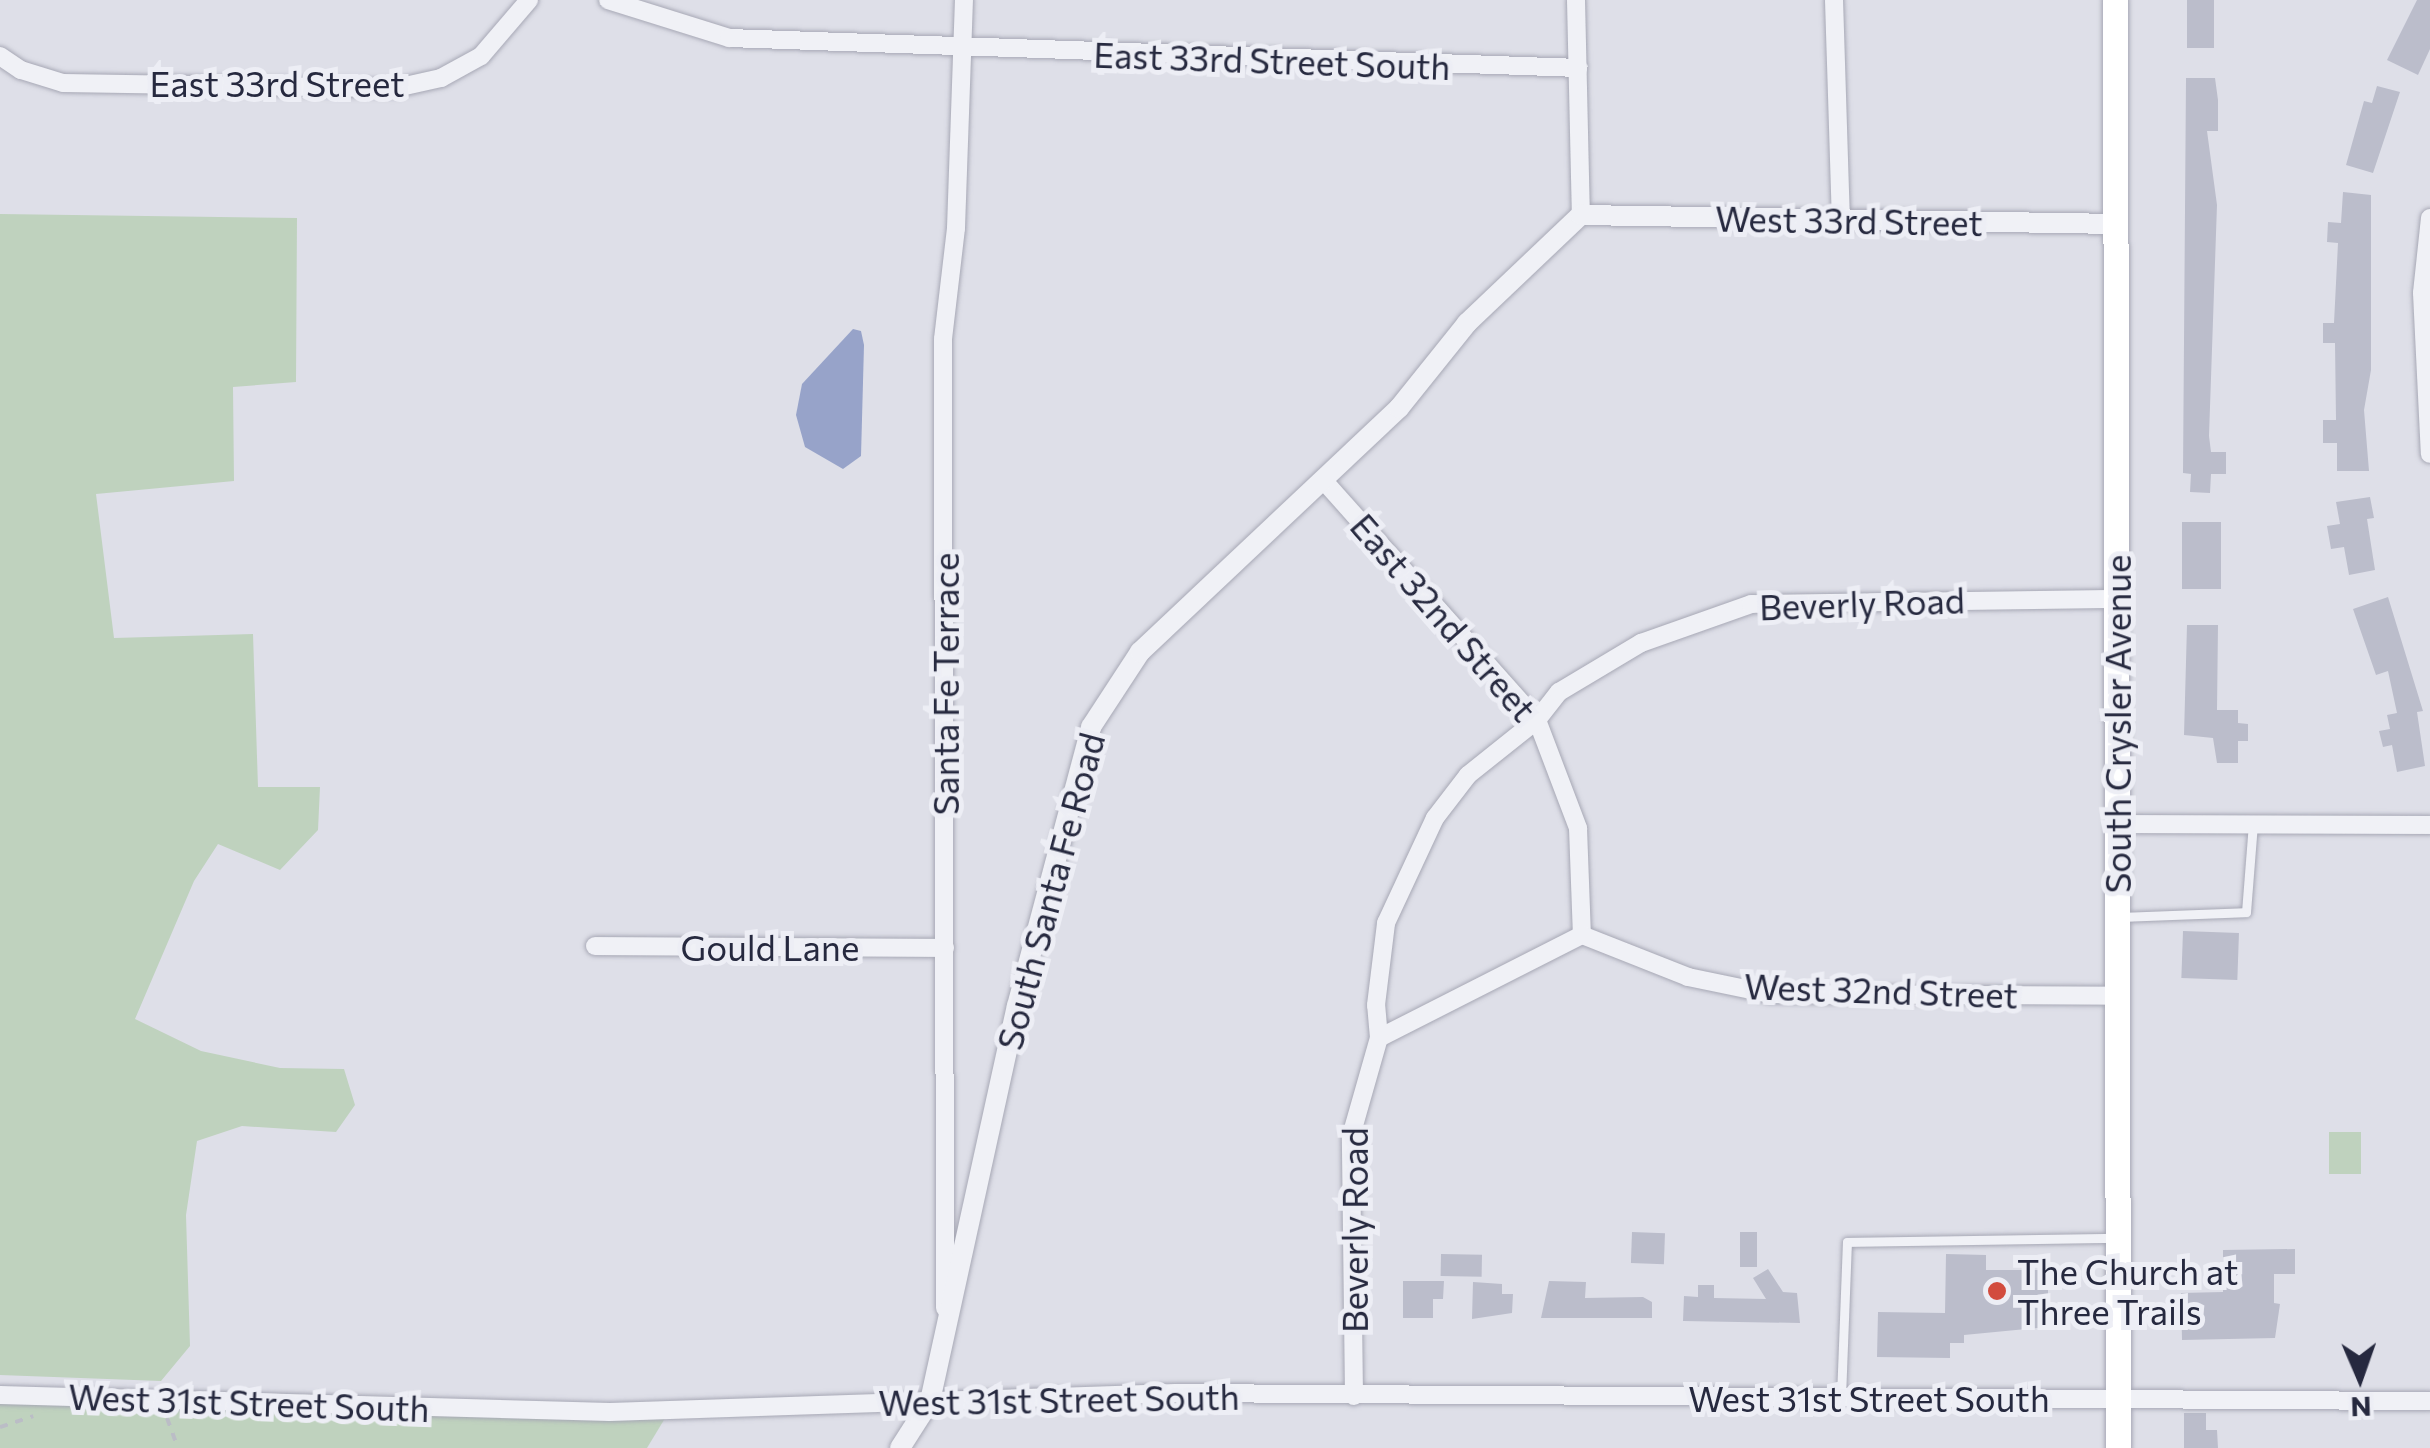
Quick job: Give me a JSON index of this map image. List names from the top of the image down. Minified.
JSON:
{"streets":{"main road":["South Crysler Avenue"],"street":["East 33rd Street South","East 33rd Street","West 33rd Street","Beverly Road","East 32nd Street","Santa Fe Terrace","South Santa Fe Road","Gould Lane","West 32nd Street","West 31st Street South"]},"crossings":[["East 33rd Street South","Santa Fe Terrace"],["West 33rd Street","South Crysler Avenue"],["West 33rd Street","South Santa Fe Road"],["Beverly Road","East 32nd Street"],["Beverly Road","South Crysler Avenue"],["Beverly Road","West 31st Street South"],["East 32nd Street","South Santa Fe Road"],["East 32nd Street","West 32nd Street"],["Santa Fe Terrace","South Santa Fe Road"],["Santa Fe Terrace","Gould Lane"],["South Crysler Avenue","West 32nd Street"],["South Crysler Avenue","West 31st Street South"],["South Santa Fe Road","West 31st Street South"]],"places":["The Church at Three Trails"],"north":"bottom"}
